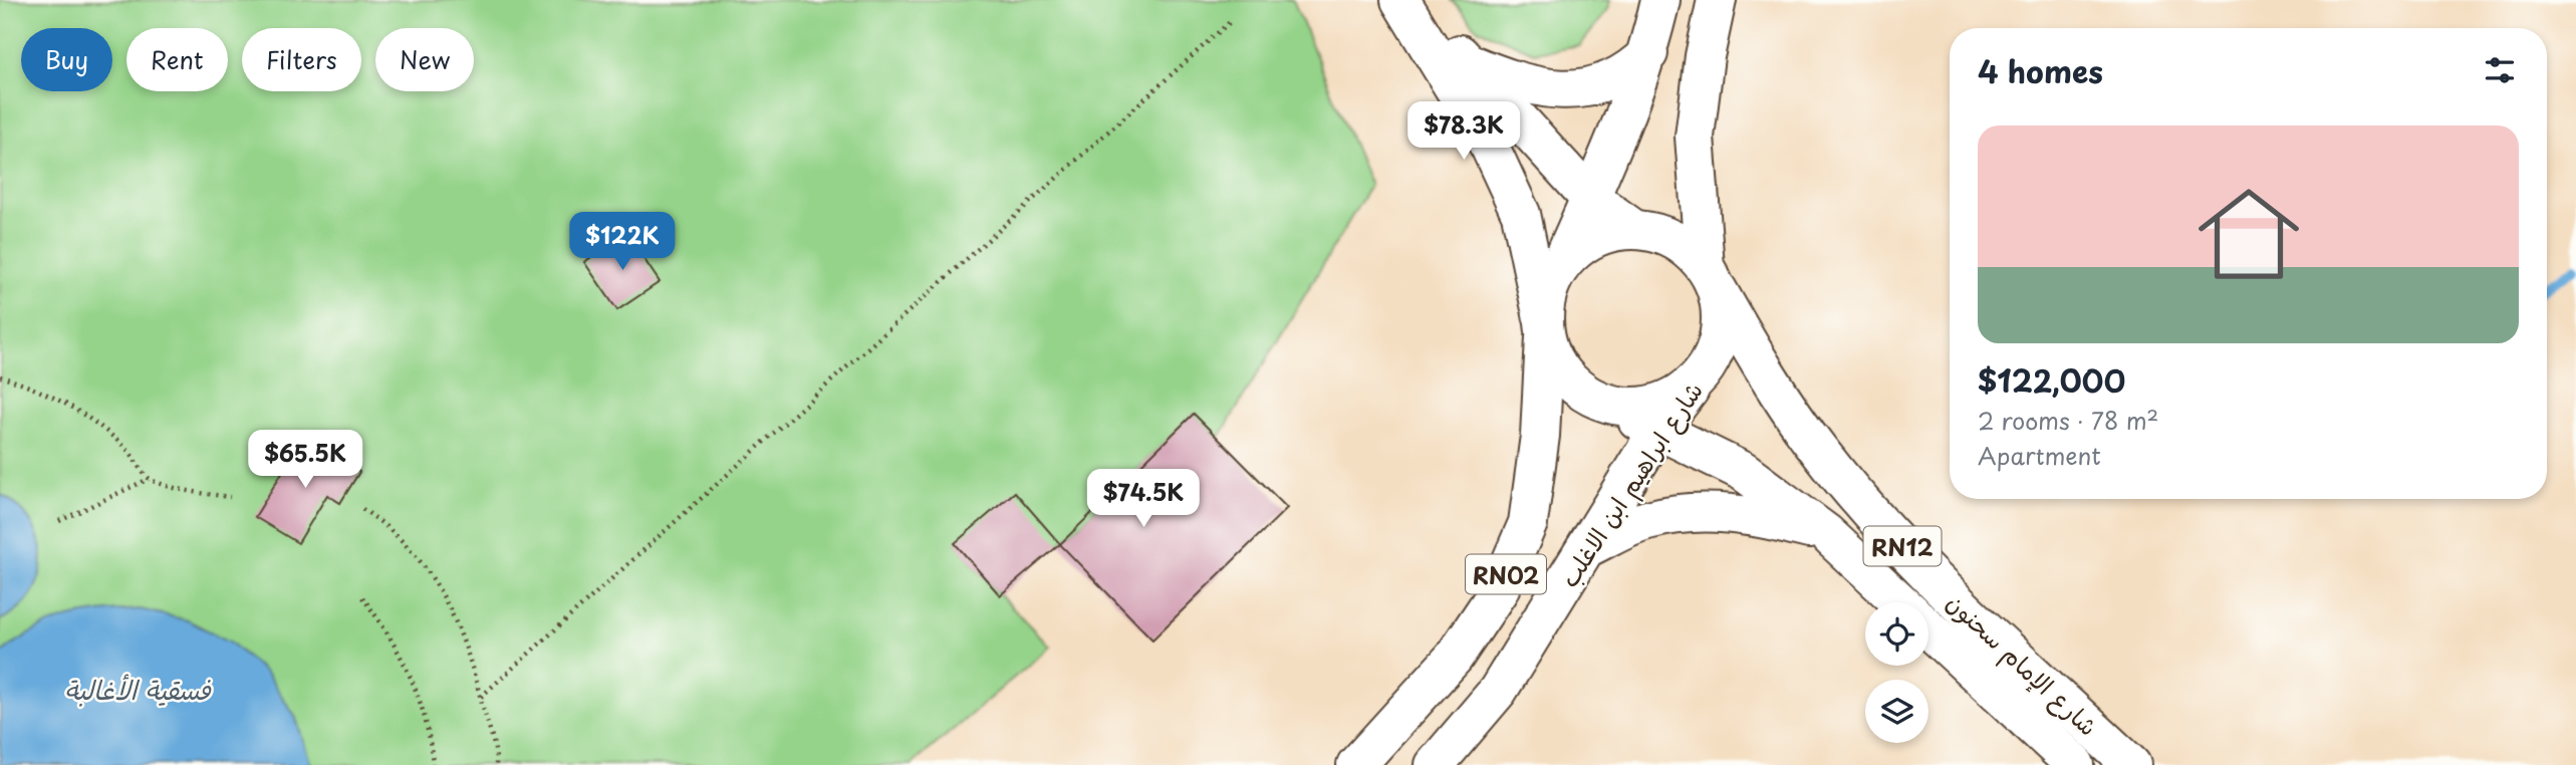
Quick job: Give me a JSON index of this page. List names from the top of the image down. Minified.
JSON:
{"streets":{"main road":["شارع ابراهيم ابن الاغلب","RN12","RN02","شارع الإمام سحنون"]},"crossings":[["شارع ابراهيم ابن الاغلب","RN12"],["شارع ابراهيم ابن الاغلب","RN02"],["شارع ابراهيم ابن الاغلب","شارع الإمام سحنون"],["RN12","RN02"],["RN12","شارع الإمام سحنون"],["RN02","شارع الإمام سحنون"]],"water":["فسقية الأغالبة"],"page":{"chip":["Buy","Rent","Filters","New"],"heading":"4 homes","price":["$78.3K","$122K","$65.5K","$74.5K"],"list":[{"name":"$122,000","note":"2 rooms · 78 m² · Apartment"}]}}
